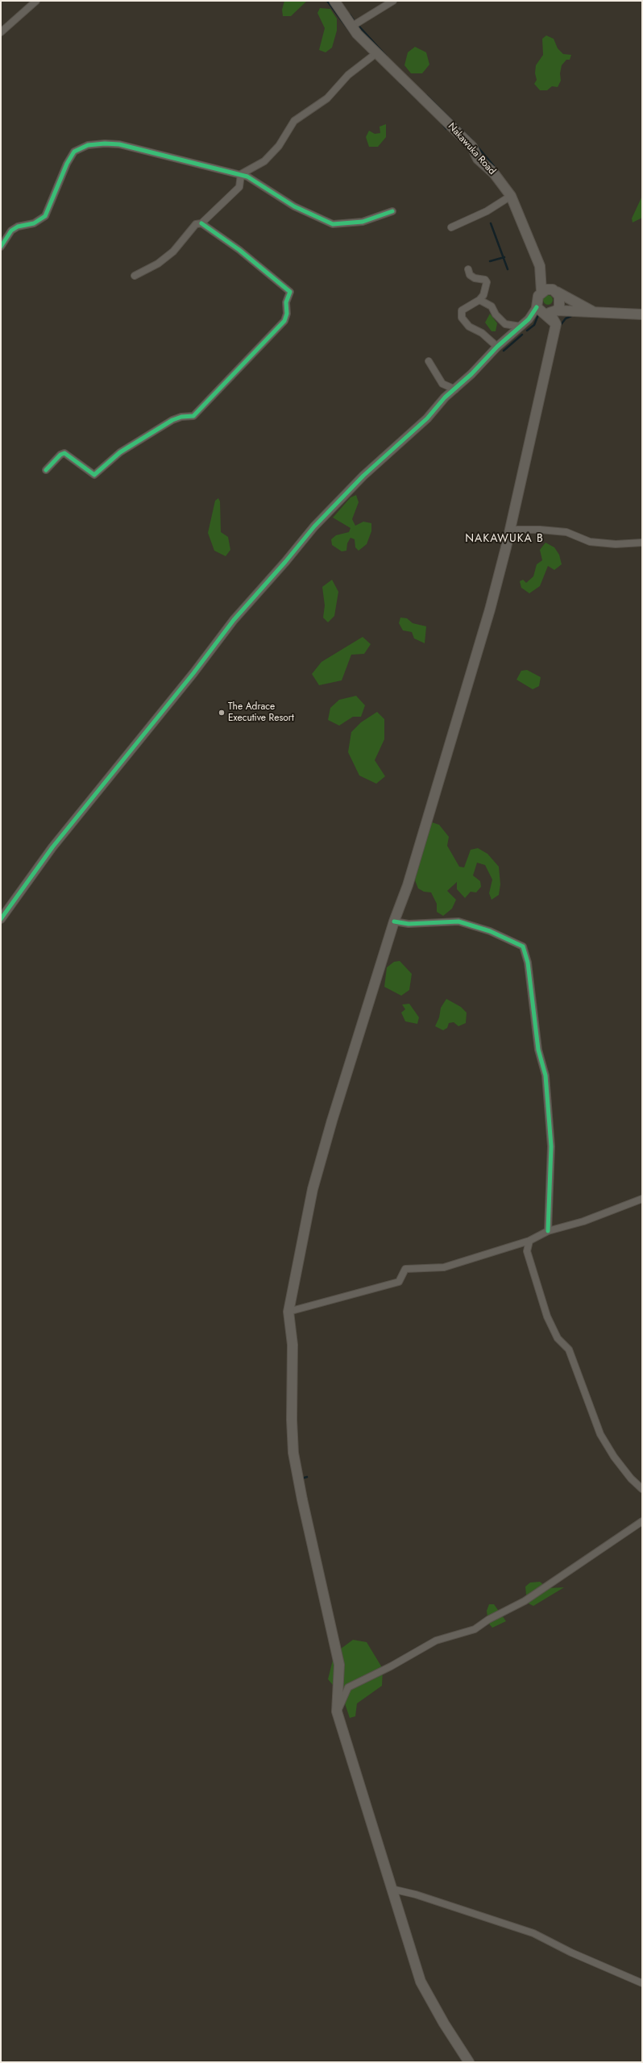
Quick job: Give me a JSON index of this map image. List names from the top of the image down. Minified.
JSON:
{"streets":{"main road":["Nakawuka Road"]},"districts":["NAKAWUKA B"],"places":["The Adrace Executive Resort"]}
